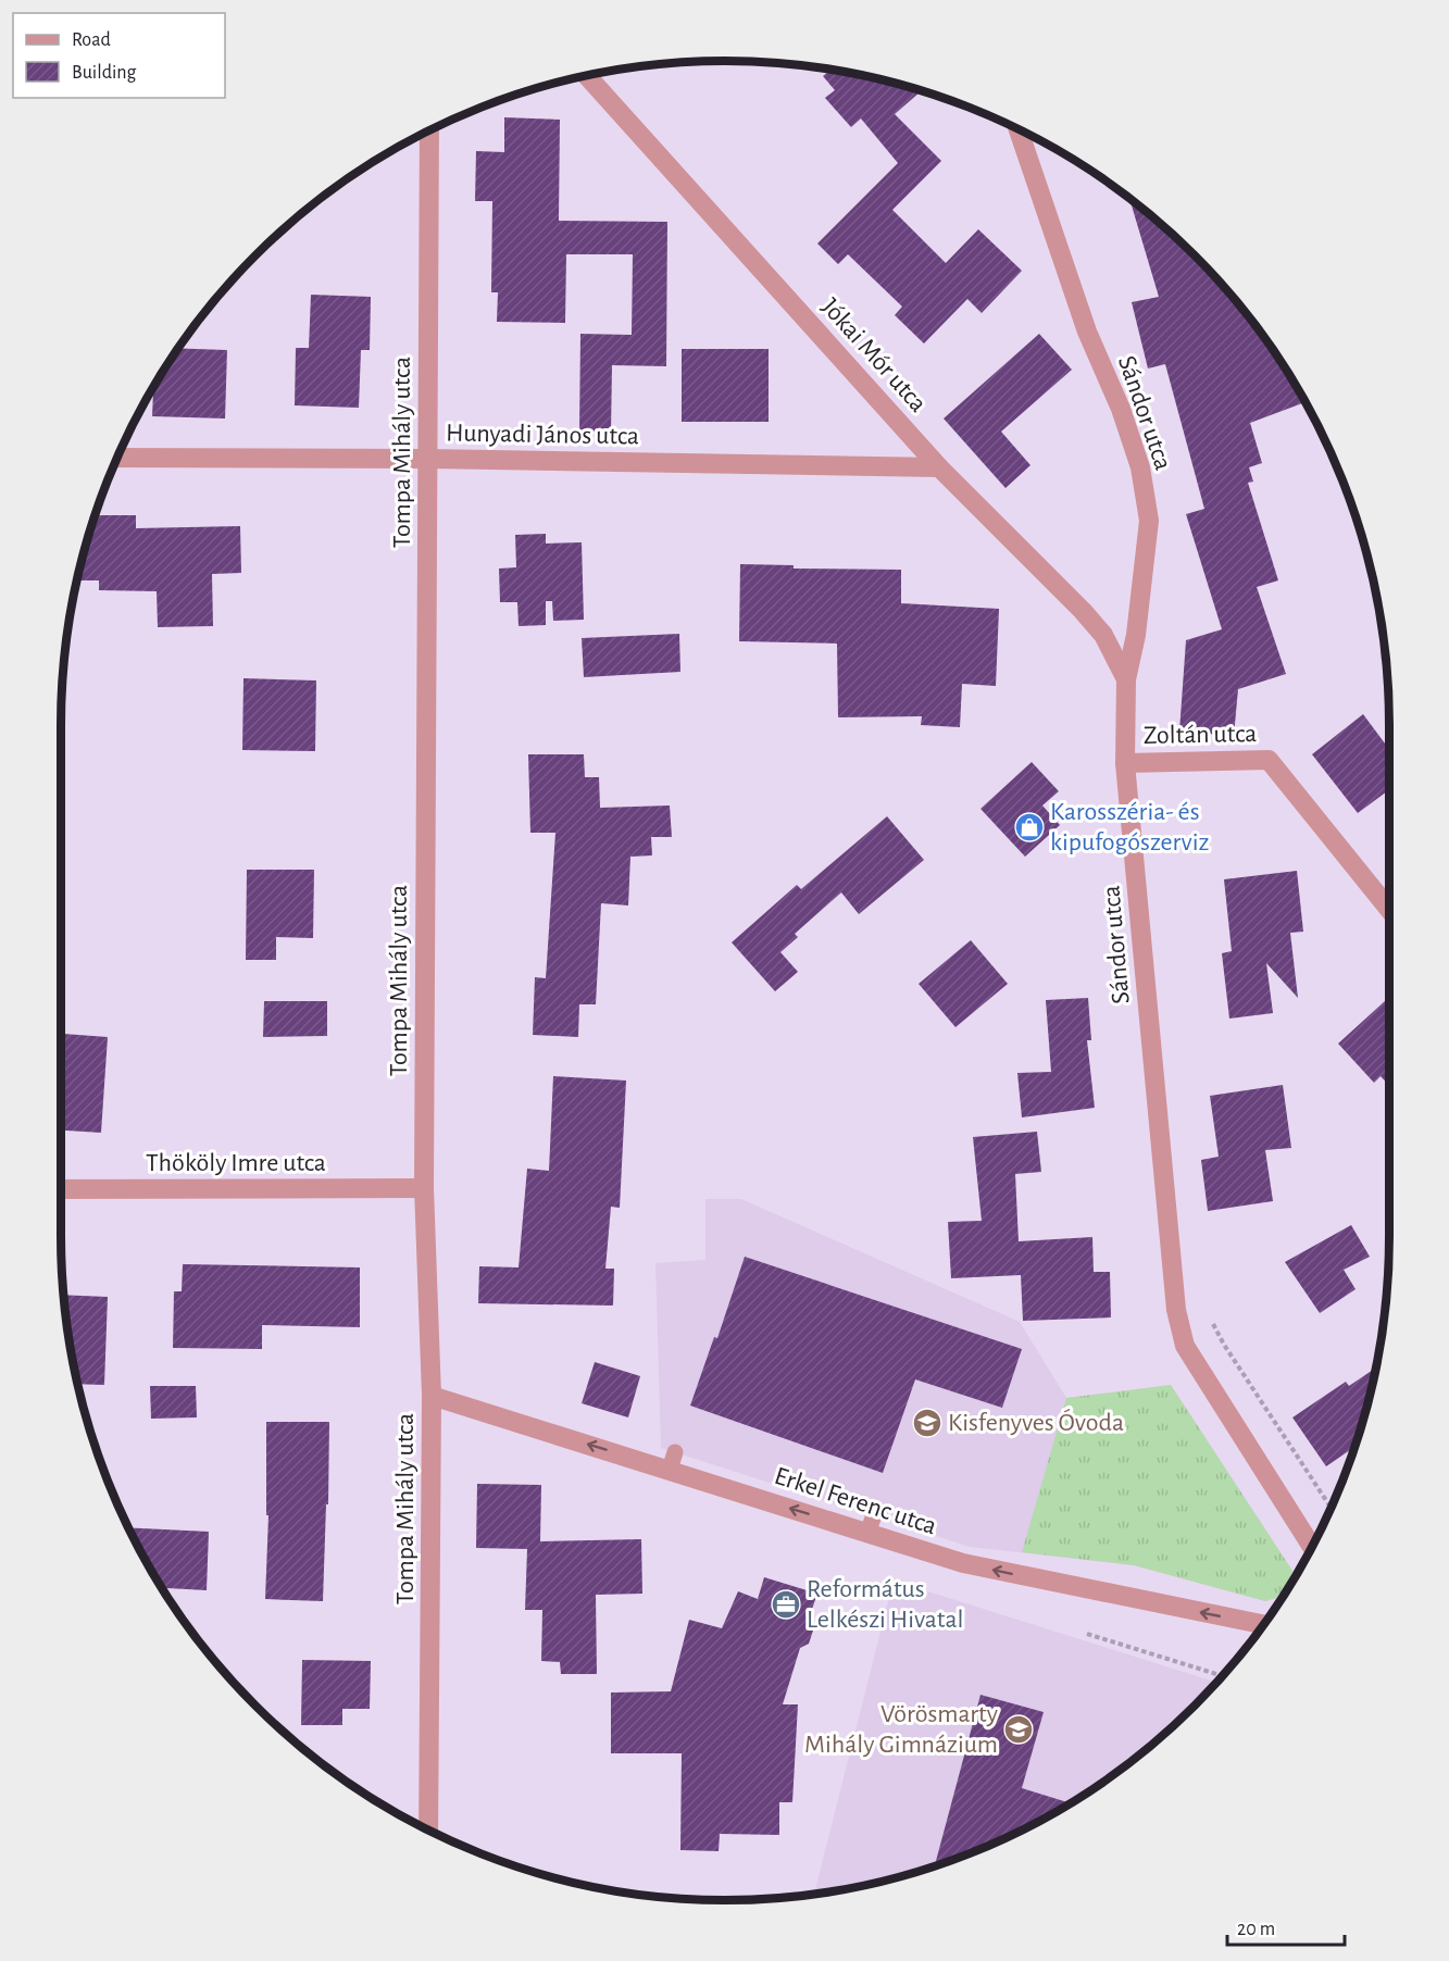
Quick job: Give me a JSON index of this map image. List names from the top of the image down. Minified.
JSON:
{"streets":{"street":["Jókai Mór utca","Sándor utca","Hunyadi János utca","Tompa Mihály utca","Zoltán utca","Thököly Imre utca","Erkel Ferenc utca"]},"crossings":[["Jókai Mór utca","Sándor utca"],["Jókai Mór utca","Hunyadi János utca"],["Sándor utca","Zoltán utca"],["Hunyadi János utca","Tompa Mihály utca"],["Tompa Mihály utca","Thököly Imre utca"],["Tompa Mihály utca","Erkel Ferenc utca"]],"one_way":["Erkel Ferenc utca"],"places":{"shop":["Karosszéria- és kipufogószerviz"],"school or university":["Kisfenyves Óvoda","Vörösmarty Mihály Gimnázium"],"office":["Református Lelkészi Hivatal"]},"legend":["Road","Building"],"scale_bar":"20 m"}
